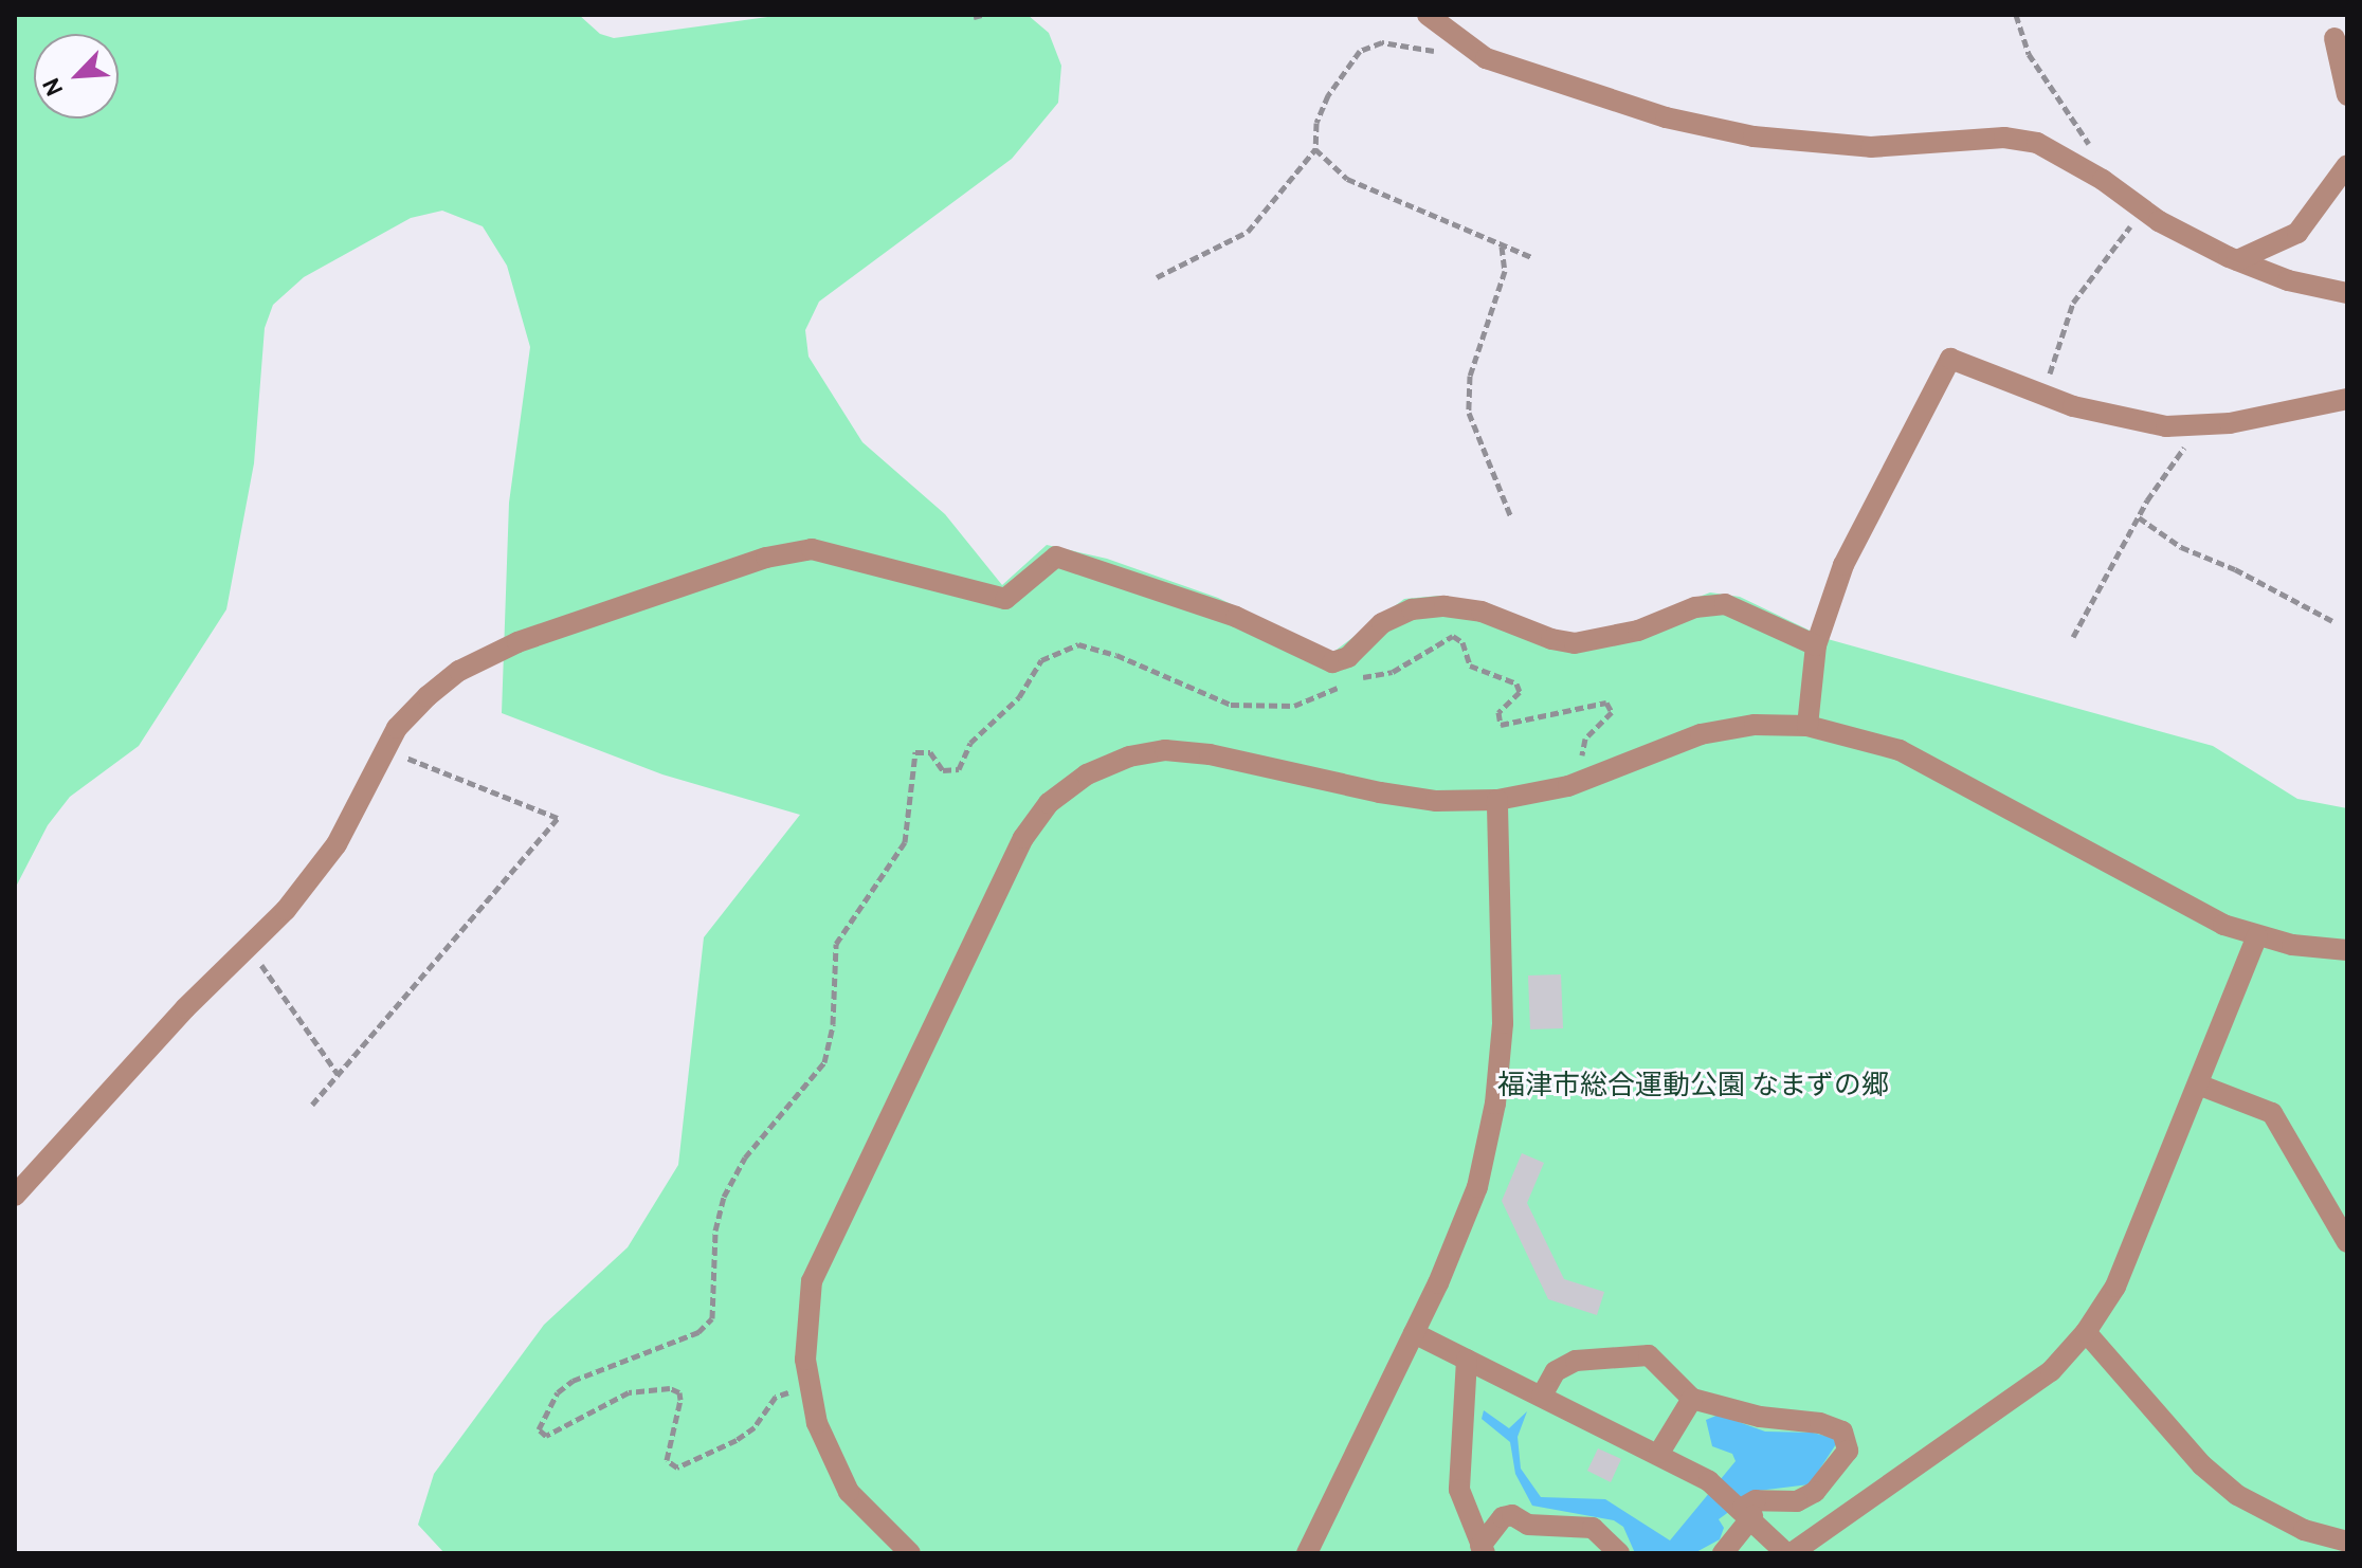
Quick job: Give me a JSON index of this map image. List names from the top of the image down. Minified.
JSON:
{"parks":["福津市総合運動公園 なまずの郷"],"north":"bottom left"}
